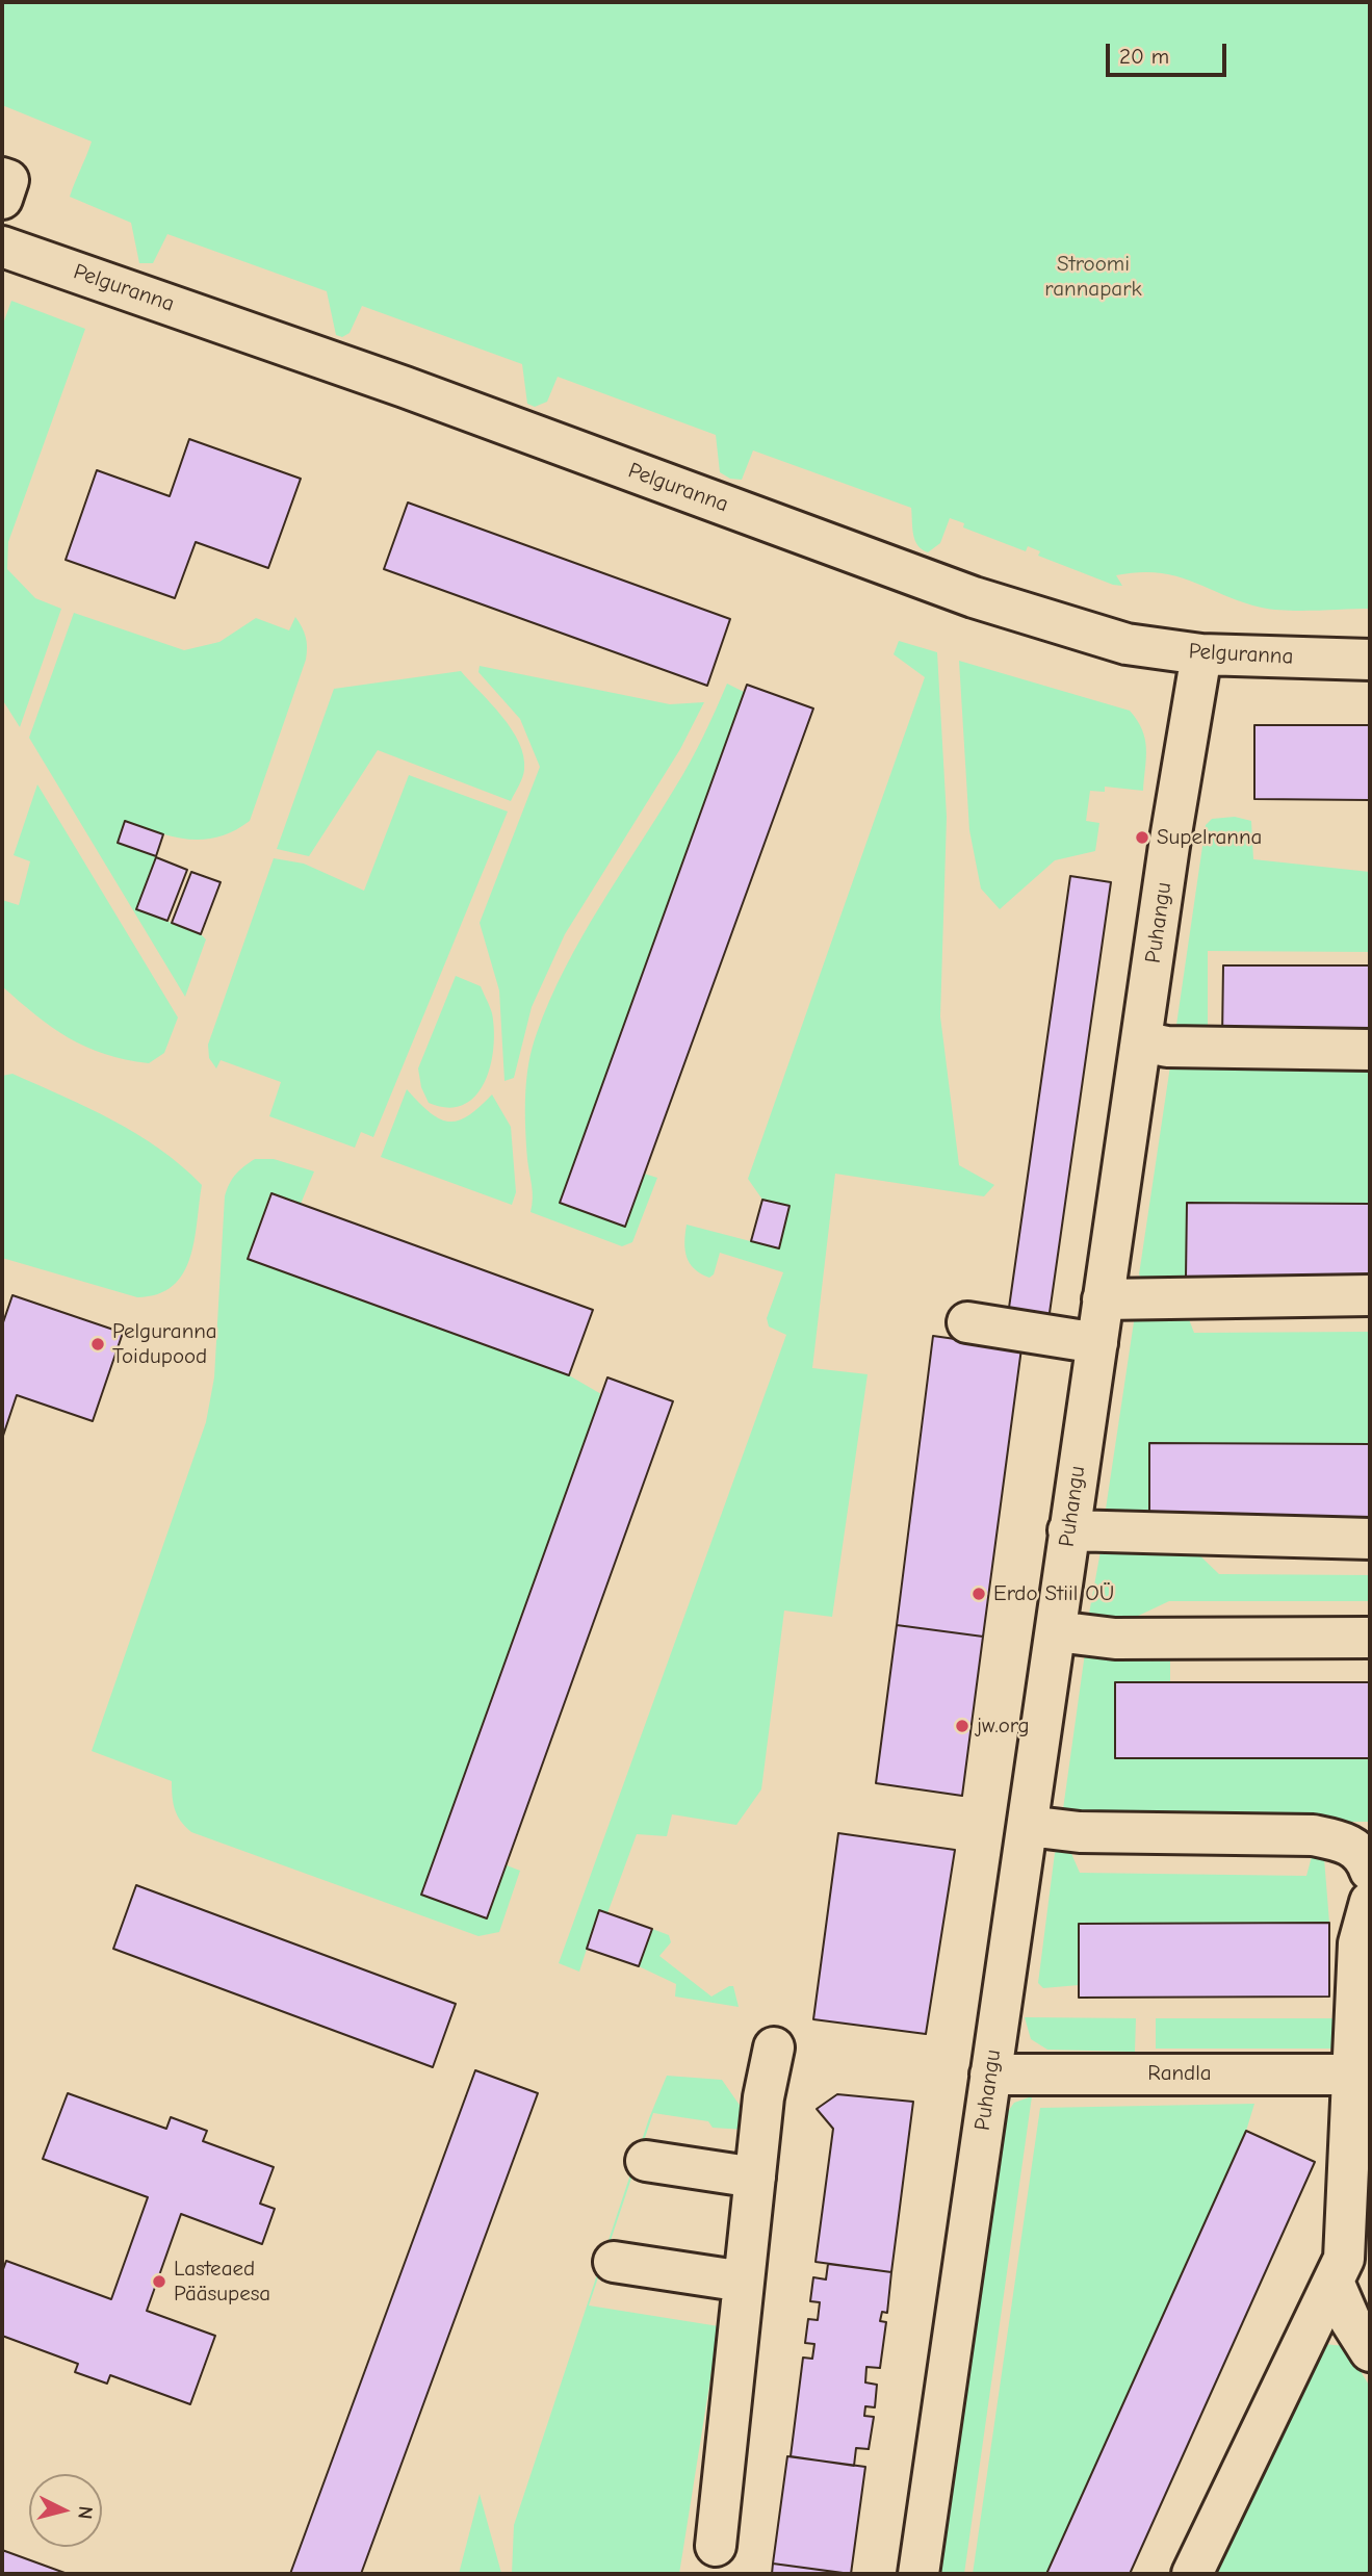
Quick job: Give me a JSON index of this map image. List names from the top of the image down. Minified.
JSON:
{"streets":{"street":["Pelguranna","Puhangu","Randla"]},"crossings":[["Pelguranna","Puhangu"],["Puhangu","Randla"]],"parks":["Stroomi rannapark"],"places":["Supelranna","Pelguranna Toidupood","Erdo Stiil OÜ","jw.org","Lasteaed Pääsupesa"],"scale_bar":"20 m","north":"right"}
